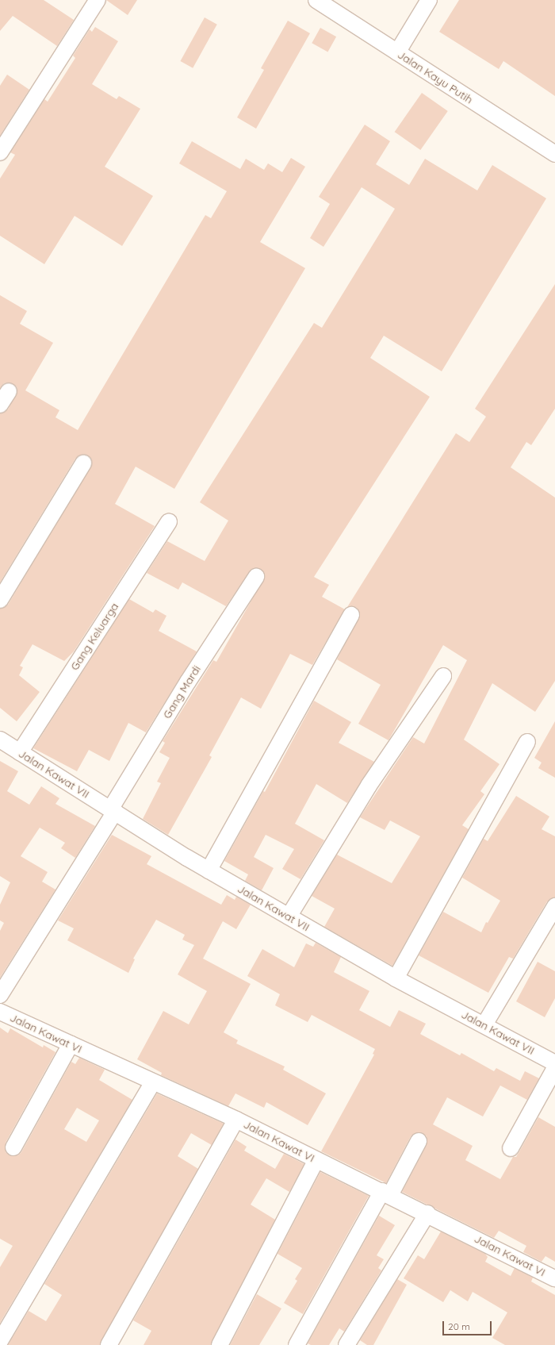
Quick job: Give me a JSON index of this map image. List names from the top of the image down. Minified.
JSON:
{"streets":{"street":["Jalan Kayu Putih","Gang Keluarga","Gang Mardi","Jalan Kawat VII","Jalan Kawat VI"]},"crossings":[["Gang Keluarga","Jalan Kawat VII"],["Gang Mardi","Jalan Kawat VII"]],"scale_bar":"20 m"}
